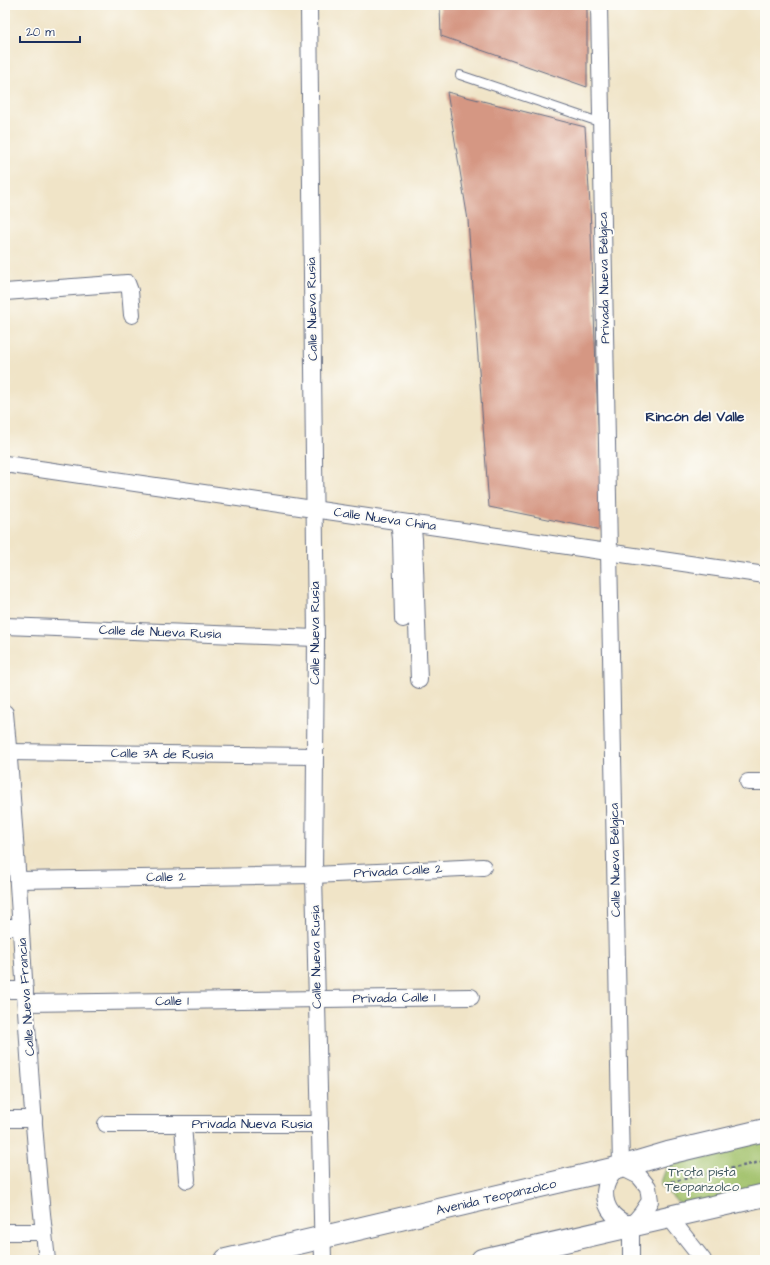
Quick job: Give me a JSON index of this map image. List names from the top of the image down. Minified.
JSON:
{"streets":{"main road":["Avenida Teopanzolco"],"street":["Privada Nueva Bélgica","Calle Nueva Rusia","Calle Nueva China","Calle de Nueva Rusia","Calle 3A de Rusia","Calle Nueva Bélgica","Privada Calle 2","Calle 2","Calle Nueva Francia","Privada Calle 1","Calle 1","Privada Nueva Rusia"]},"crossings":[["Privada Nueva Bélgica","Calle Nueva China"],["Privada Nueva Bélgica","Calle Nueva Bélgica"],["Calle Nueva Rusia","Calle Nueva China"],["Calle Nueva Rusia","Calle de Nueva Rusia"],["Calle Nueva Rusia","Calle 3A de Rusia"],["Calle Nueva Rusia","Privada Calle 2"],["Calle Nueva Rusia","Calle 2"],["Calle Nueva Rusia","Privada Calle 1"],["Calle Nueva Rusia","Calle 1"],["Calle Nueva Rusia","Privada Nueva Rusia"],["Calle Nueva Rusia","Avenida Teopanzolco"],["Calle Nueva China","Calle Nueva Bélgica"],["Calle 3A de Rusia","Calle Nueva Francia"],["Calle Nueva Bélgica","Avenida Teopanzolco"],["Privada Calle 2","Calle 2"],["Calle 2","Calle Nueva Francia"],["Calle Nueva Francia","Calle 1"],["Privada Calle 1","Calle 1"]],"districts":["Rincón del Valle"],"parks":["Trota pista Teopanzolco"],"scale_bar":"20 m"}
